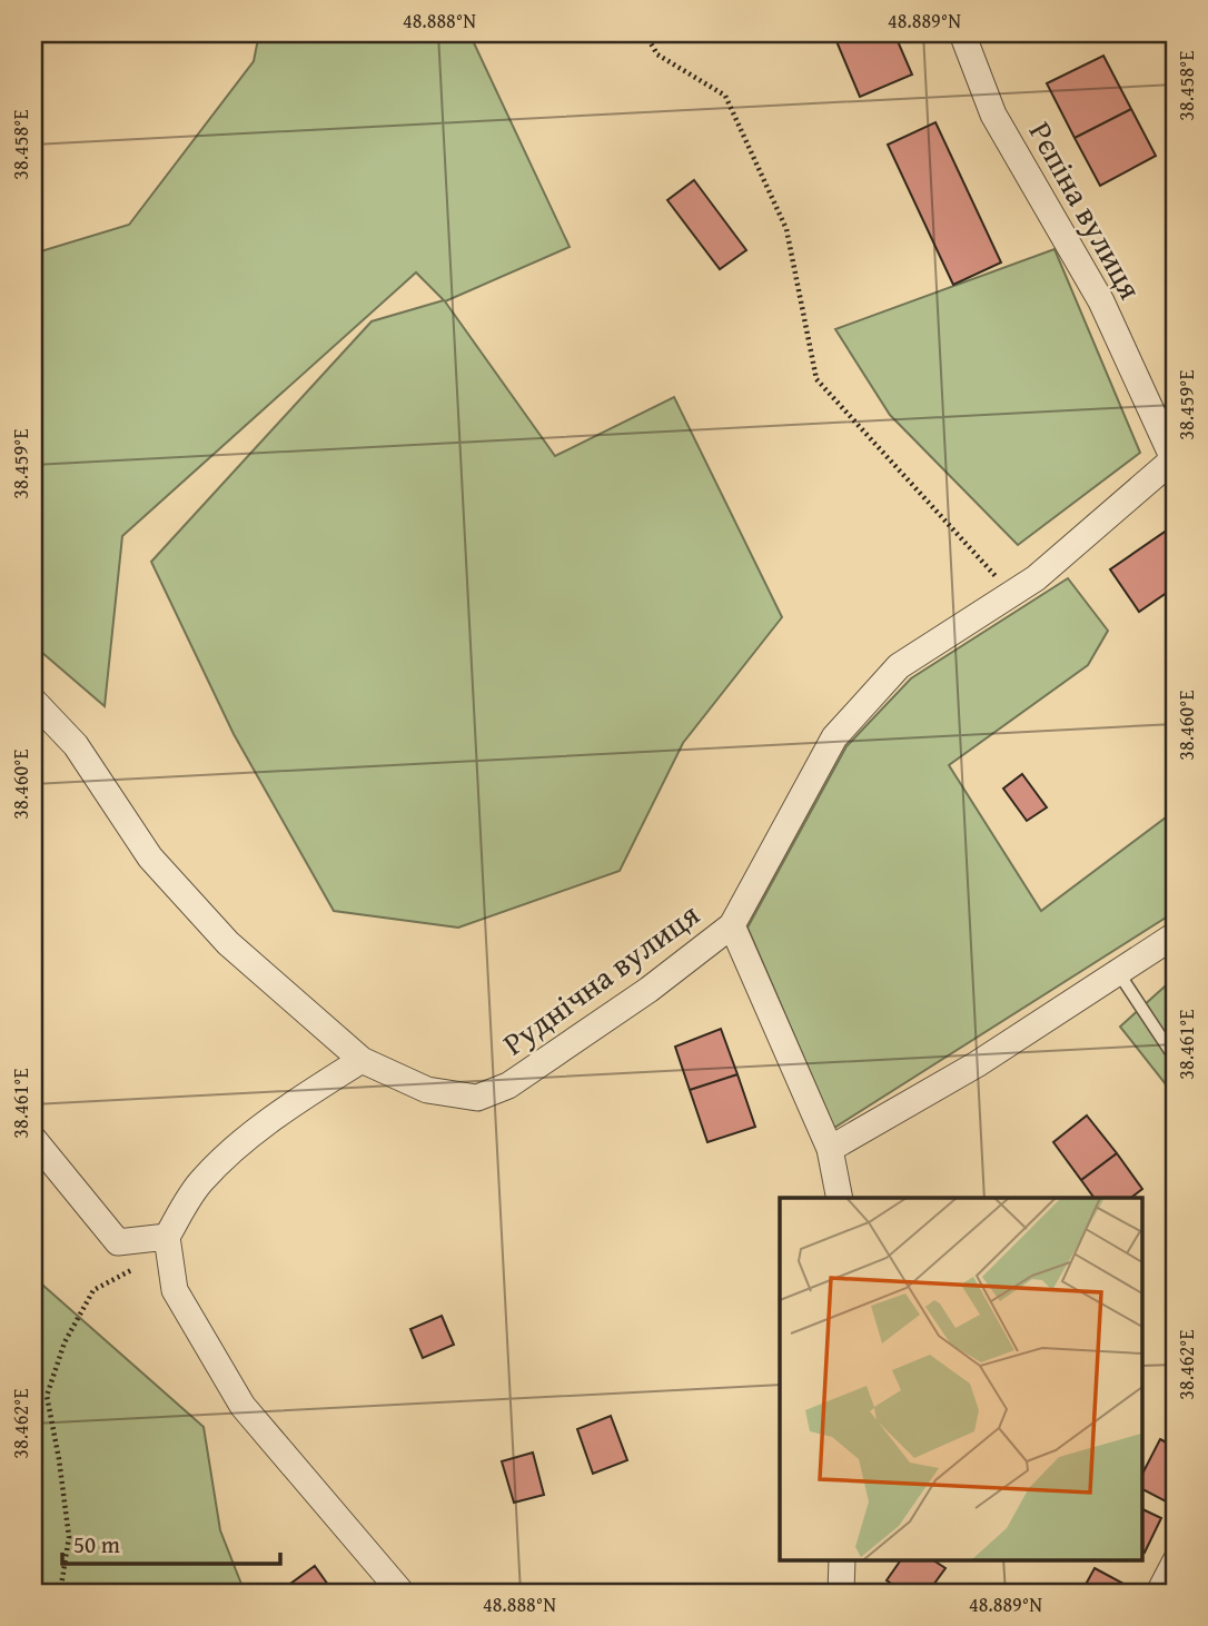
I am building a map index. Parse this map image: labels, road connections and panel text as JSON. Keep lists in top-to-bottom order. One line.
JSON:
{"streets":{"street":["Рєпіна вулиця","Руднічна вулиця"]},"scale_bar":"50 m","coordinates":["48.888°N","48.889°N","38.458°E","38.459°E","38.460°E","38.461°E","38.462°E"]}
